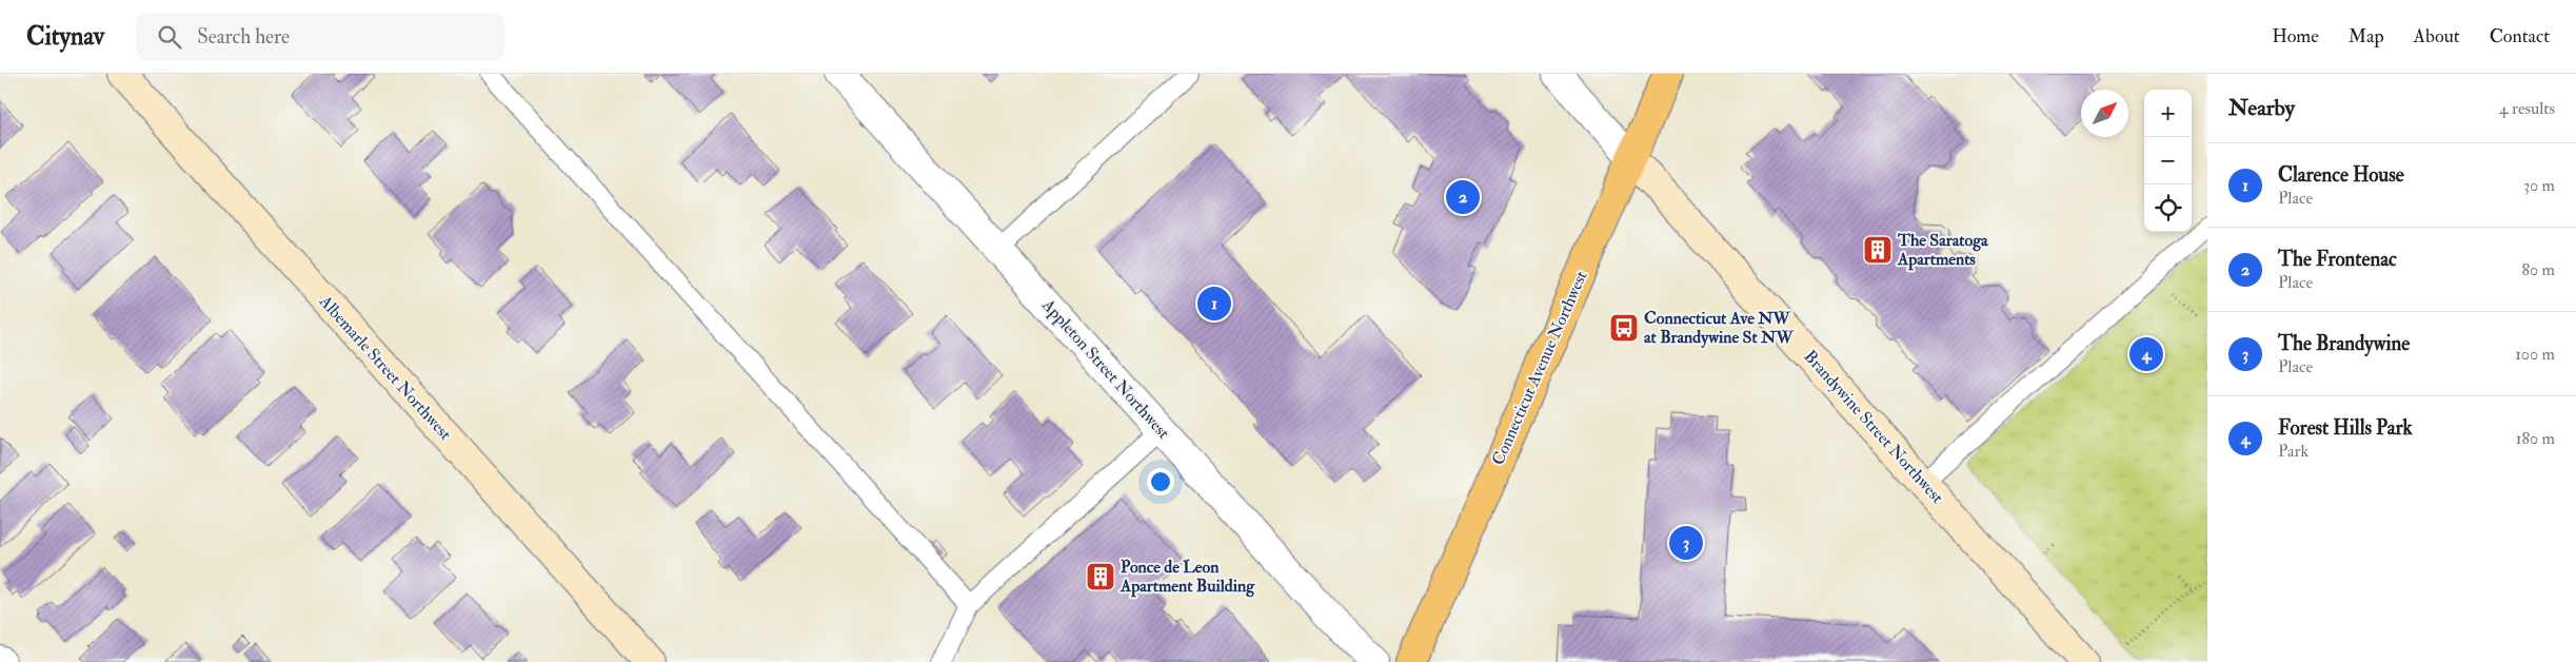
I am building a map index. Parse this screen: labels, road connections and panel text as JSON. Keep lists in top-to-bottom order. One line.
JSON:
{"streets":{"main road":["Connecticut Avenue Northwest"],"street":["Albemarle Street Northwest","Appleton Street Northwest","Brandywine Street Northwest"]},"crossings":[["Connecticut Avenue Northwest","Brandywine Street Northwest"]],"places":{"building":["The Saratoga Apartments","Ponce de Leon Apartment Building"],"bus stop":["Connecticut Ave NW at Brandywine St NW"]},"north":"top right","page":{"header":"Citynav","search":"Search here","nav":["Home","Map","About","Contact"],"heading":["Nearby","4 results"],"map_buttons":["+","−"],"list":[{"mark":"1","name":"Clarence House","note":"Place","value":"30 m"},{"mark":"2","name":"The Frontenac","note":"Place","value":"80 m"},{"mark":"3","name":"The Brandywine","note":"Place","value":"100 m"},{"mark":"4","name":"Forest Hills Park","note":"Park","value":"180 m"}],"pins":["2","1","4","3"]}}
